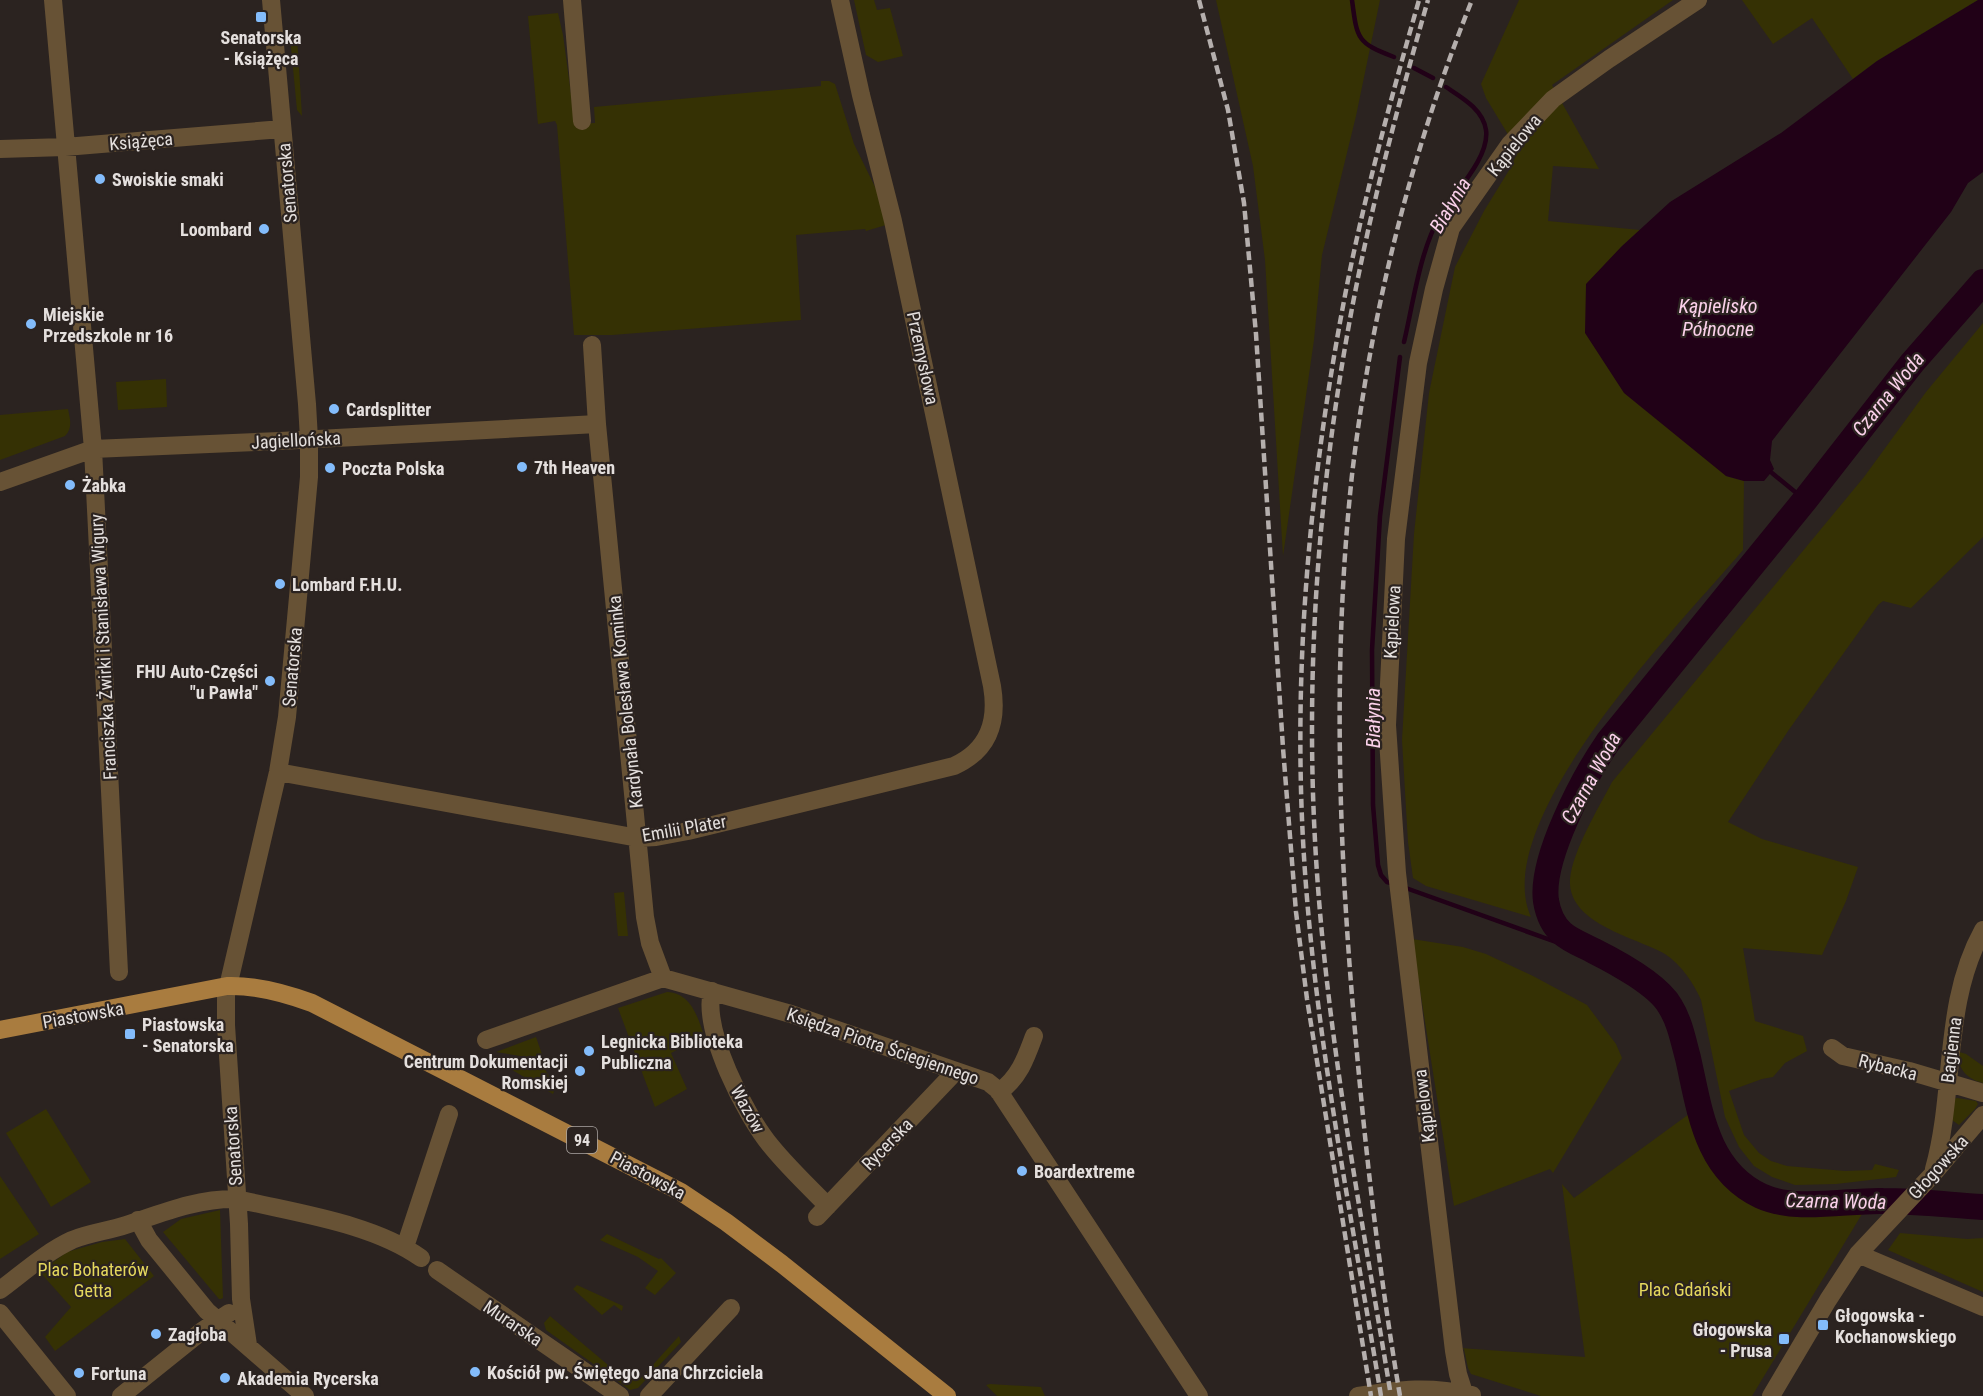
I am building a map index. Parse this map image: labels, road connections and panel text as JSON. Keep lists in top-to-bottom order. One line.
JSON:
{"streets":{"main road":["Piastowska","94"],"street":["Książęca","Kąpielowa","Senatorska","Przemysłowa","Jagiellońska","Franciszka Żwirki i Stanisława Wigury","Kardynała Bolesława Kominka","Emilii Plater","Księdza Piotra Ściegiennego","Bagienna","Rybacka","Wazów","Rycerska","Głogowska","Murarska"]},"crossings":[["Książęca","Senatorska"],["Książęca","Franciszka Żwirki i Stanisława Wigury"],["Senatorska","Jagiellońska"],["Senatorska","Emilii Plater"],["Senatorska","Piastowska"],["Przemysłowa","Emilii Plater"],["Jagiellońska","Franciszka Żwirki i Stanisława Wigury"],["Jagiellońska","Kardynała Bolesława Kominka"],["Kardynała Bolesława Kominka","Emilii Plater"],["Kardynała Bolesława Kominka","Księdza Piotra Ściegiennego"],["Księdza Piotra Ściegiennego","Wazów"],["Księdza Piotra Ściegiennego","Rycerska"],["Bagienna","Rybacka"],["Bagienna","Głogowska"],["Wazów","Rycerska"]],"water":["Białynia","Kąpielisko Północne","Czarna Woda"],"parks":["Plac Bohaterów Getta","Plac Gdański"],"places":{"transit":["Senatorska - Książęca","Piastowska - Senatorska","Głogowska - Kochanowskiego","Głogowska - Prusa"],"other":["Swoiskie smaki","Loombard","Miejskie Przedszkole nr 16","Cardsplitter","7th Heaven","Poczta Polska","Żabka","Lombard F.H.U.","FHU Auto-Części \"u Pawła\"","Legnicka Biblioteka Publiczna","Centrum Dokumentacji Romskiej","Boardextreme","Zagłoba","Kościół pw. Świętego Jana Chrzciciela","Fortuna","Akademia Rycerska"]}}
